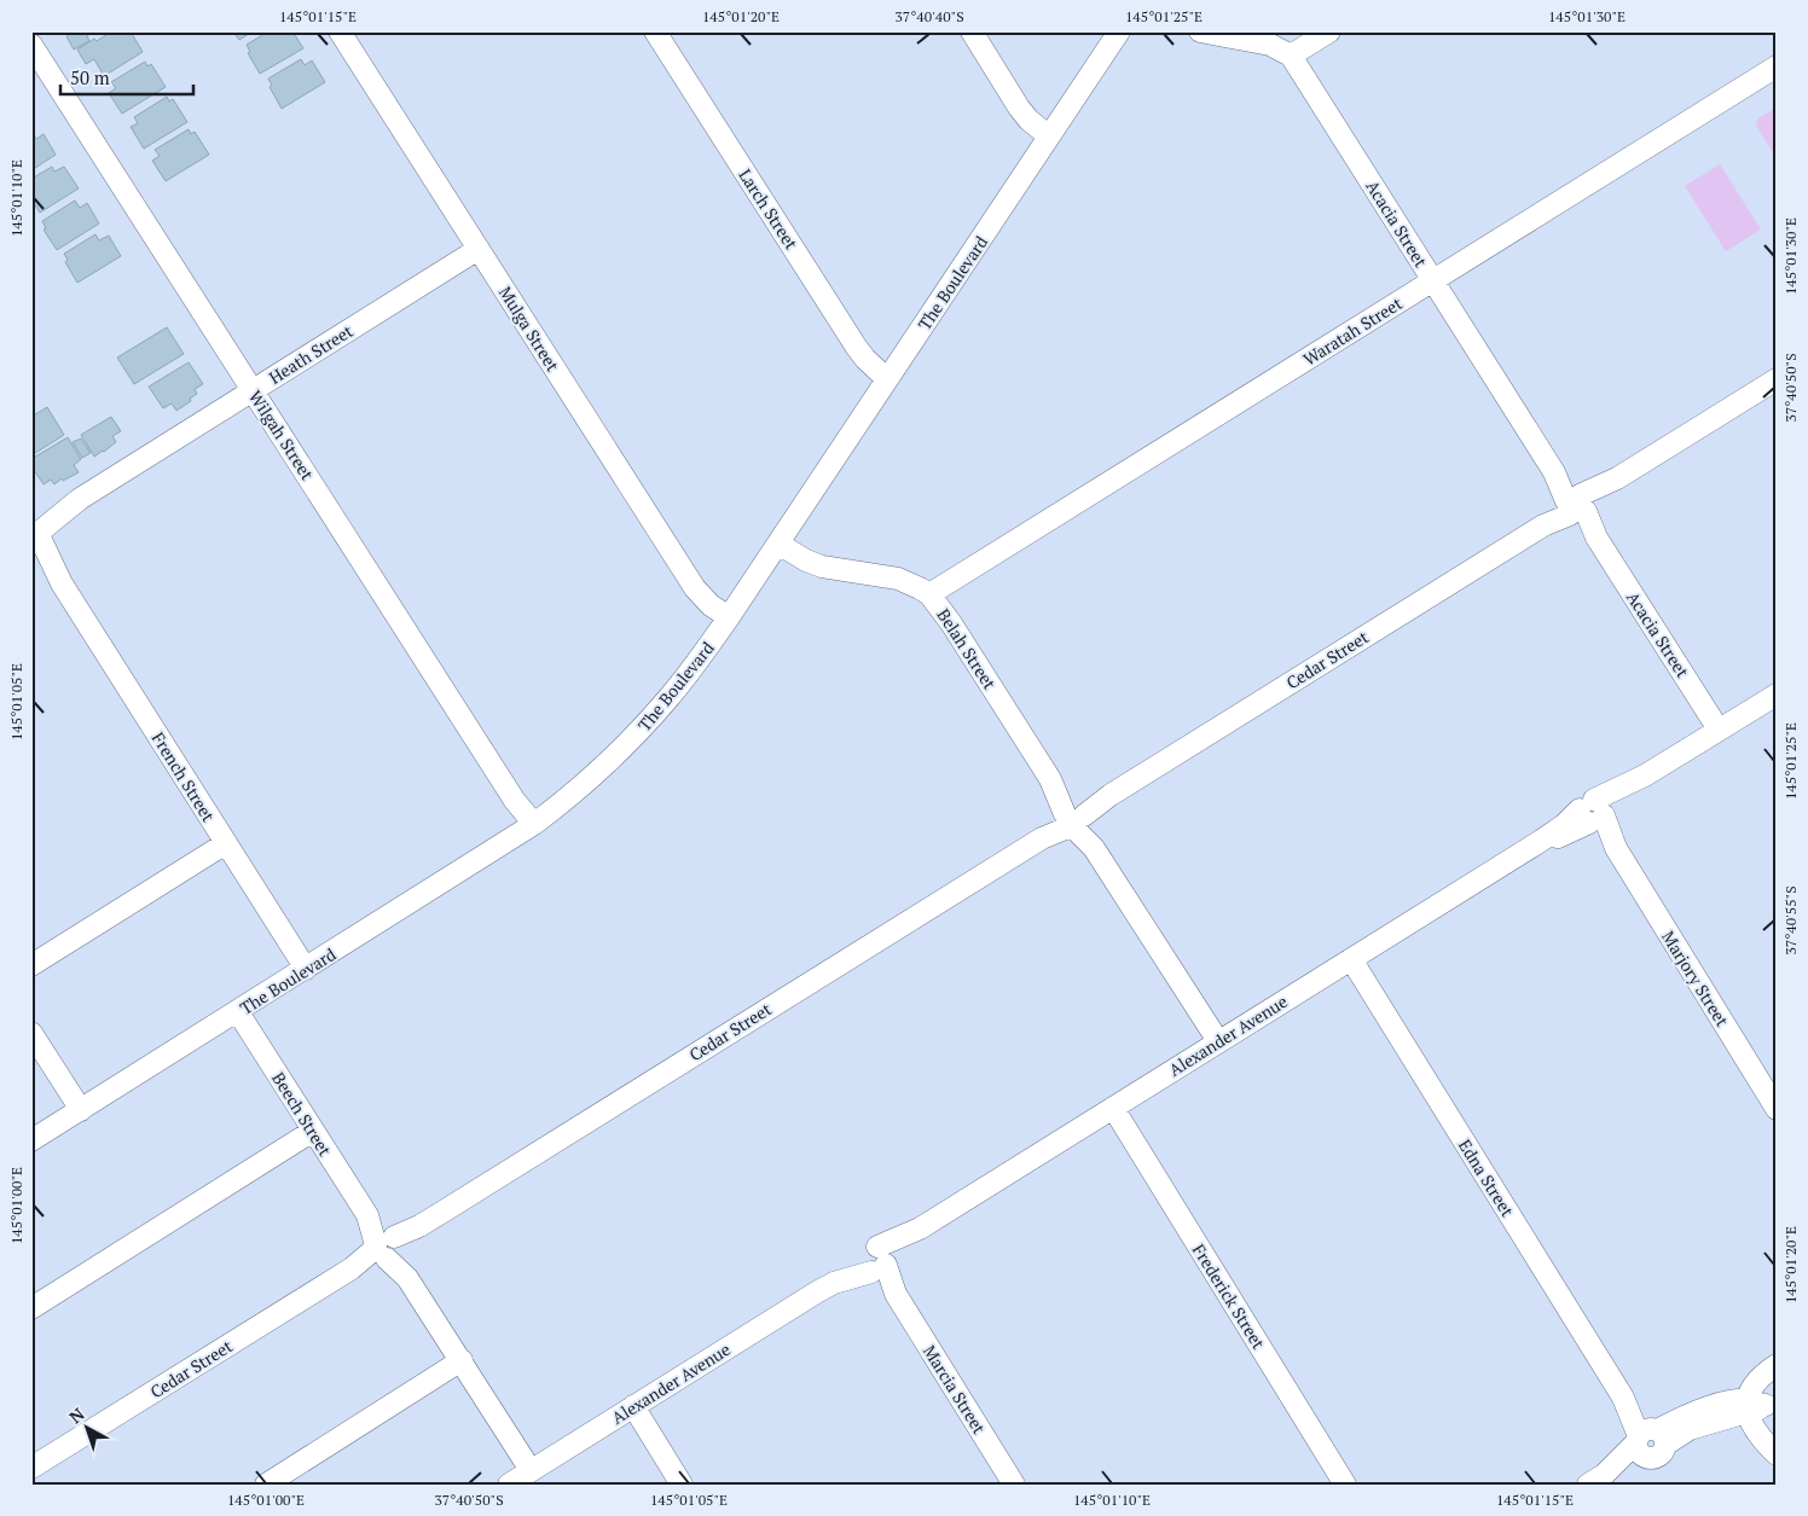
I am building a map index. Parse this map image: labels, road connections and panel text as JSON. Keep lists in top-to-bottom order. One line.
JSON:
{"streets":{"street":["Larch Street","Acacia Street","The Boulevard","Mulga Street","Waratah Street","Heath Street","Wilgah Street","Belah Street","Cedar Street","French Street","Marjory Street","Alexander Avenue","Beech Street","Edna Street","Frederick Street","Marcia Street"]},"crossings":[["Larch Street","The Boulevard"],["Acacia Street","Waratah Street"],["Acacia Street","Cedar Street"],["Acacia Street","Alexander Avenue"],["The Boulevard","Mulga Street"],["The Boulevard","Wilgah Street"],["The Boulevard","Belah Street"],["The Boulevard","French Street"],["The Boulevard","Beech Street"],["Mulga Street","Heath Street"],["Waratah Street","Belah Street"],["Heath Street","Wilgah Street"],["Heath Street","French Street"],["Belah Street","Cedar Street"],["Belah Street","Alexander Avenue"],["Cedar Street","Beech Street"],["Marjory Street","Alexander Avenue"],["Alexander Avenue","Beech Street"],["Alexander Avenue","Edna Street"],["Alexander Avenue","Frederick Street"],["Alexander Avenue","Marcia Street"]],"scale_bar":"50 m","north":"top left","coordinates":["145°01'15\"E","145°01'20\"E","37°40'40\"S","145°01'25\"E","145°01'30\"E","145°01'10\"E","37°40'50\"S","145°01'05\"E","37°40'55\"S","145°01'00\"E"]}
